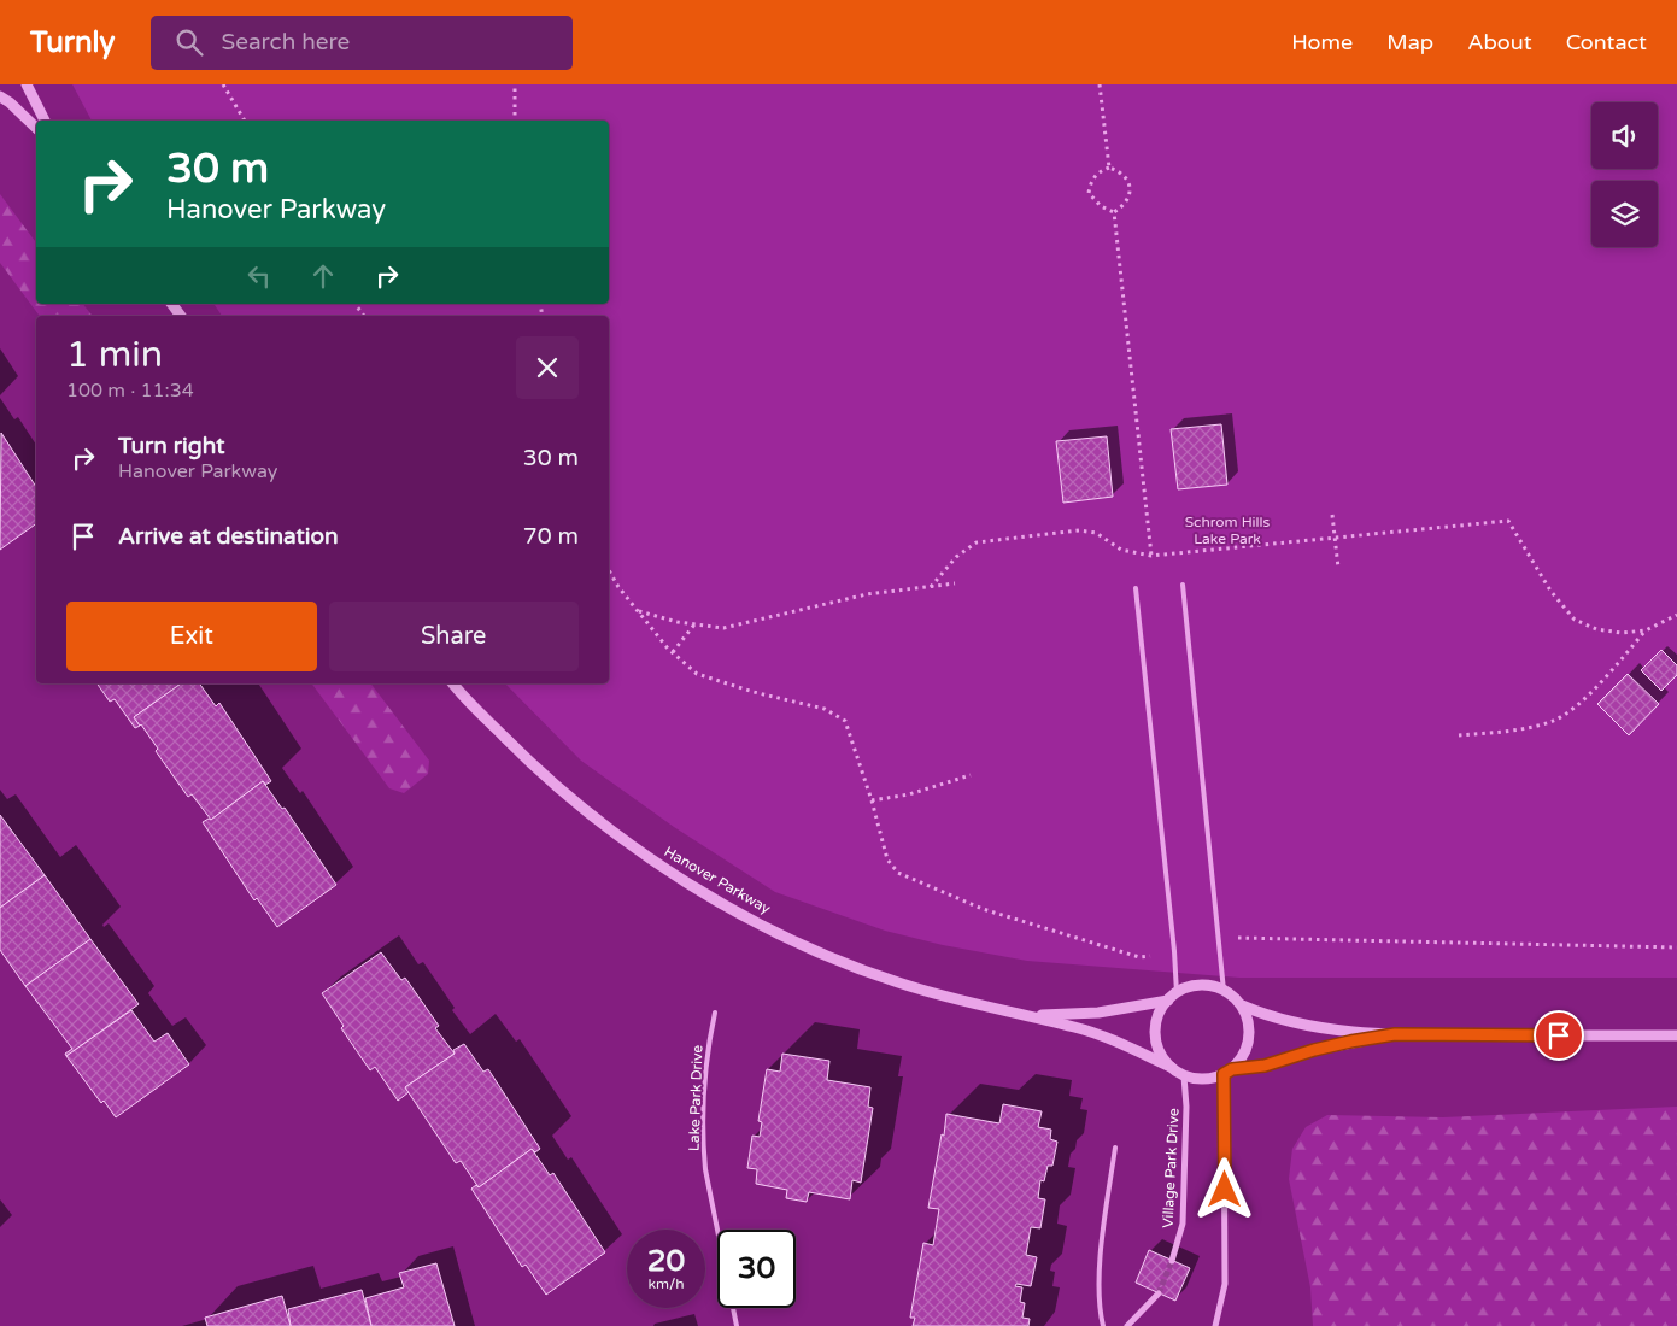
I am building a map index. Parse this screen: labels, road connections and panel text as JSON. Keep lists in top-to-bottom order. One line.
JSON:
{"streets":{"street":["Hanover Parkway","Village Park Drive"],"lane":["Lake Park Drive"]},"crossings":[["Hanover Parkway","Village Park Drive"]],"parks":["Schrom Hills Lake Park"],"page":{"header":"Turnly","search":"Search here","nav":["Home","Map","About","Contact"],"turn":["30 m","Hanover Parkway"],"heading":["1 min","100 m · 11:34"],"list":[{"name":"Turn right","note":"Hanover Parkway","value":"30 m"},{"name":"Arrive at destination","value":"70 m"}],"buttons":["Exit","Share"],"speed":"20 km/h","limit":"30"}}
